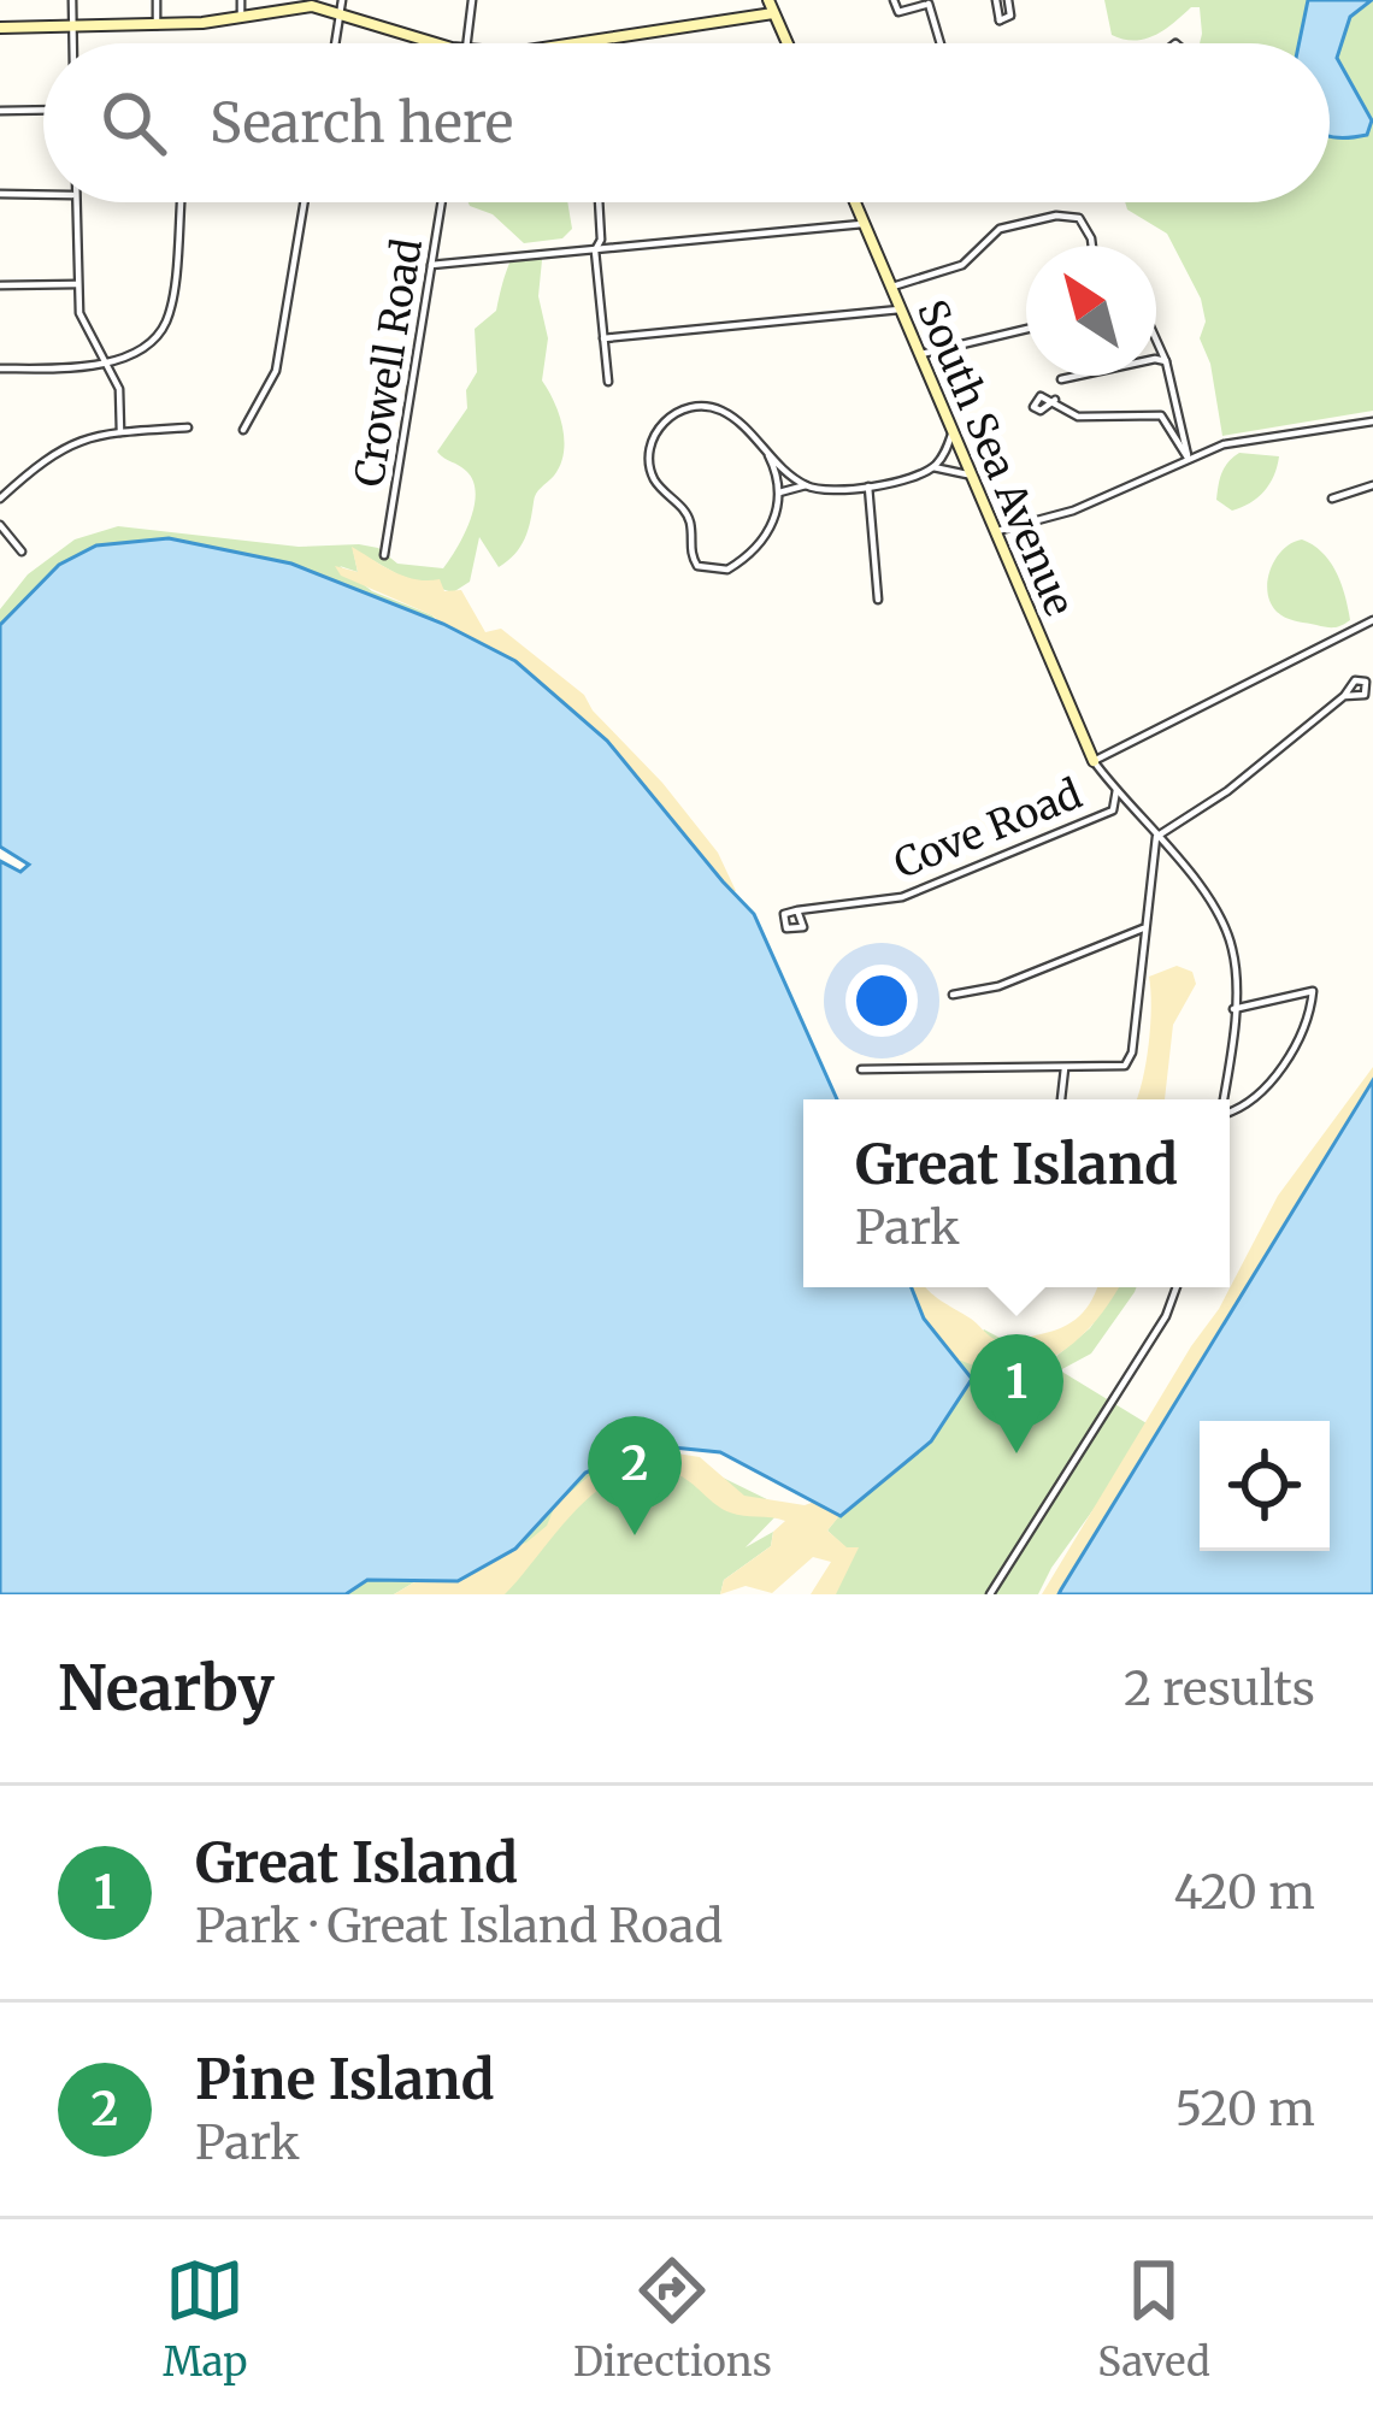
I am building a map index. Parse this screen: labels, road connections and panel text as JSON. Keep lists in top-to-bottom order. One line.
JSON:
{"streets":{"street":["Crowell Road","South Sea Avenue","Cove Road"]},"north":"top left","page":{"search":"Search here","popup":["Great Island","Park"],"pins":["1","2"],"heading":["Nearby","2 results"],"list":[{"mark":"1","name":"Great Island","note":"Park · Great Island Road","value":"420 m"},{"mark":"2","name":"Pine Island","note":"Park","value":"520 m"}],"nav":["Map","Directions","Saved"]}}
